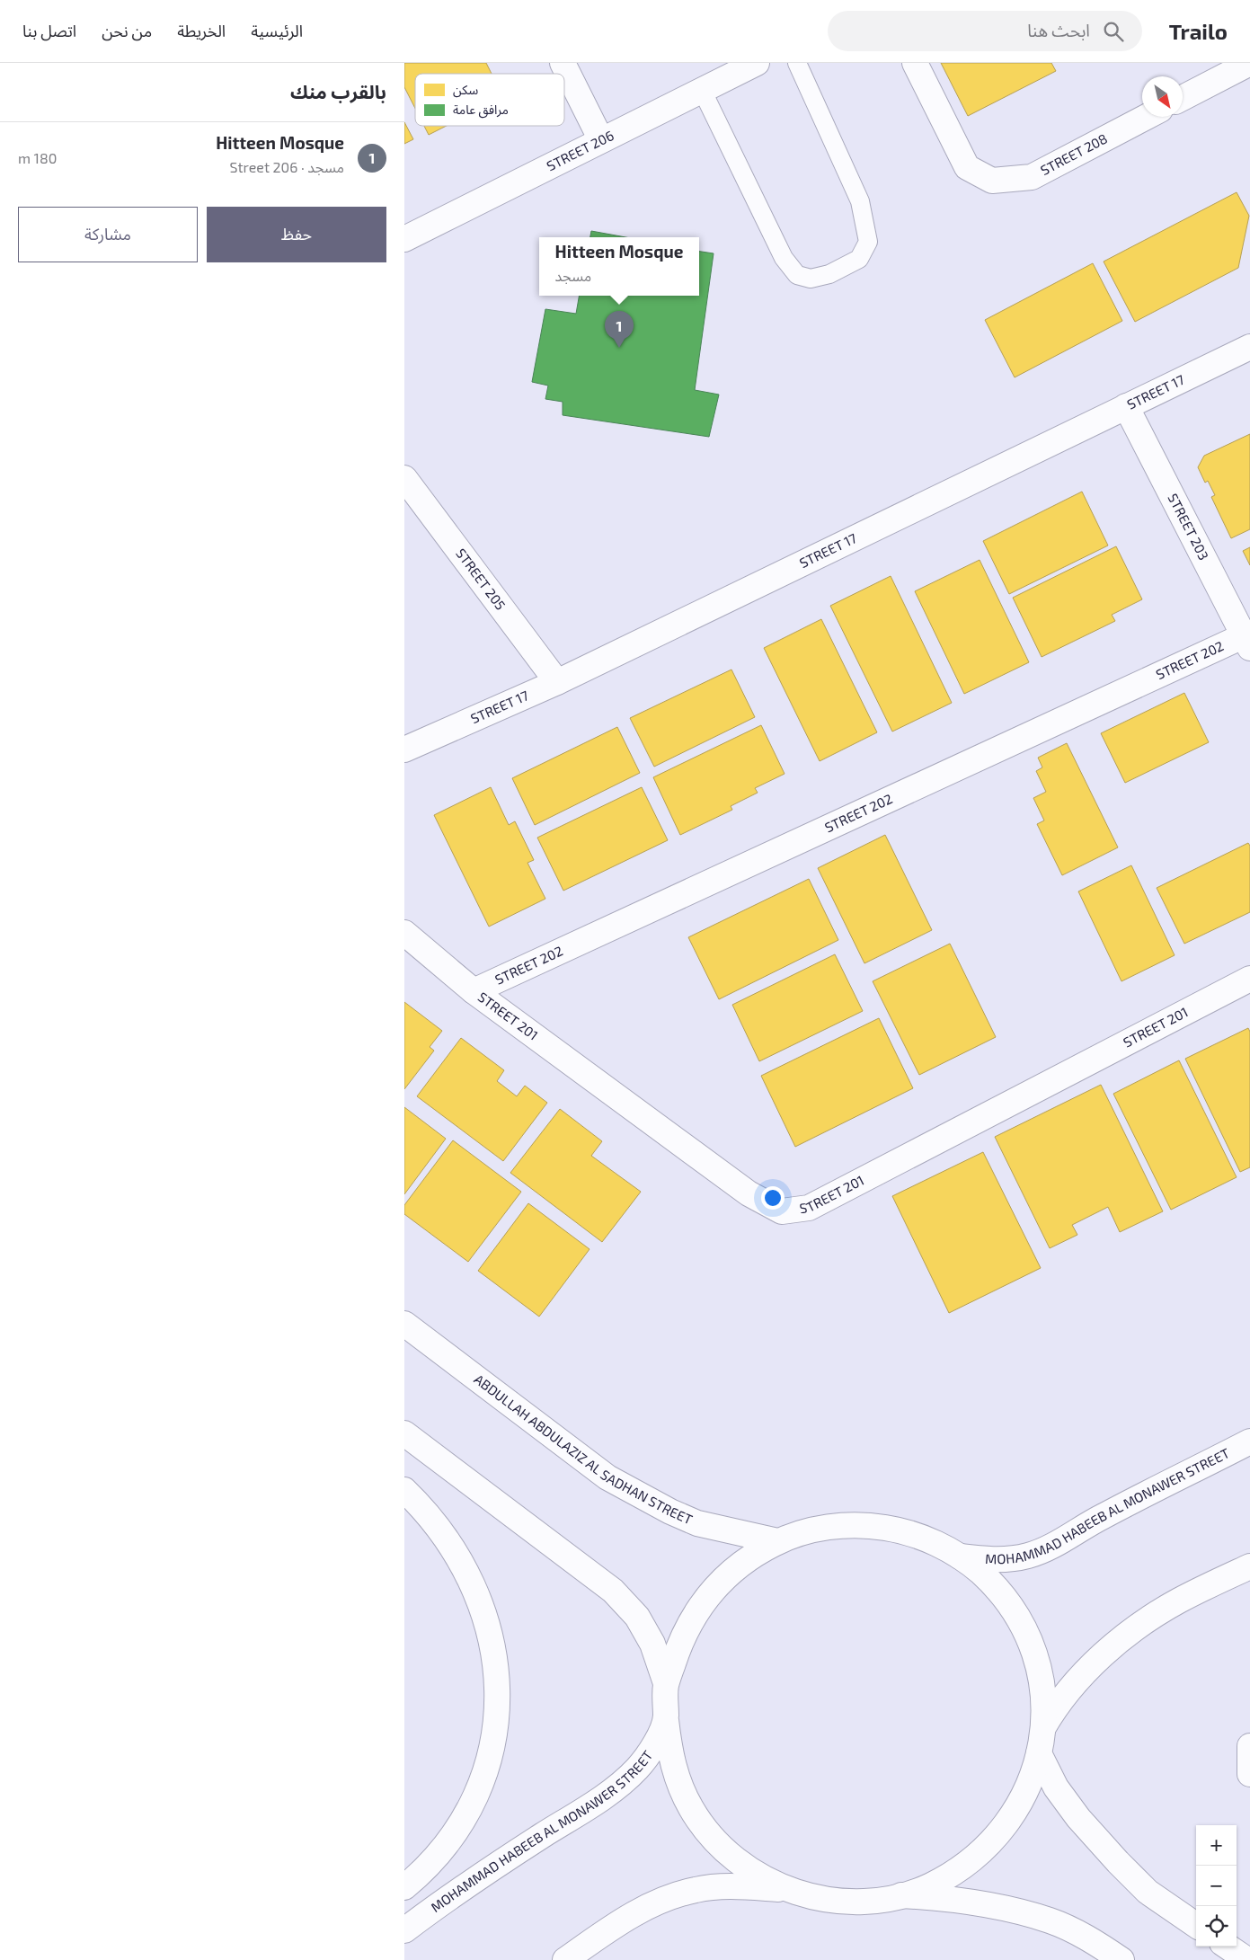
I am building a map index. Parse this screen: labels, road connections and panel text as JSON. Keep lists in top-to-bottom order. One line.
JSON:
{"streets":{"street":["STREET 206","STREET 208","STREET 17","STREET 203","STREET 205","STREET 202","STREET 201","ABDULLAH ABDULAZIZ AL SADHAN STREET","MOHAMMAD HABEEB AL MONAWER STREET"]},"crossings":[["STREET 17","STREET 203"],["STREET 17","STREET 205"],["STREET 203","STREET 202"],["STREET 202","STREET 201"]],"legend":["سكن","مرافق عامة"],"north":"bottom right","page":{"header":"Trailo","search":"ابحث هنا","nav":["الرئيسية","الخريطة","من نحن","اتصل بنا"],"heading":"بالقرب منك","list":[{"mark":"1","name":"Hitteen Mosque","note":"مسجد · Street 206","value":"180 m"}],"buttons":["حفظ","مشاركة"],"popup":["Hitteen Mosque","مسجد"],"pins":"1","map_buttons":["+","−"]}}
